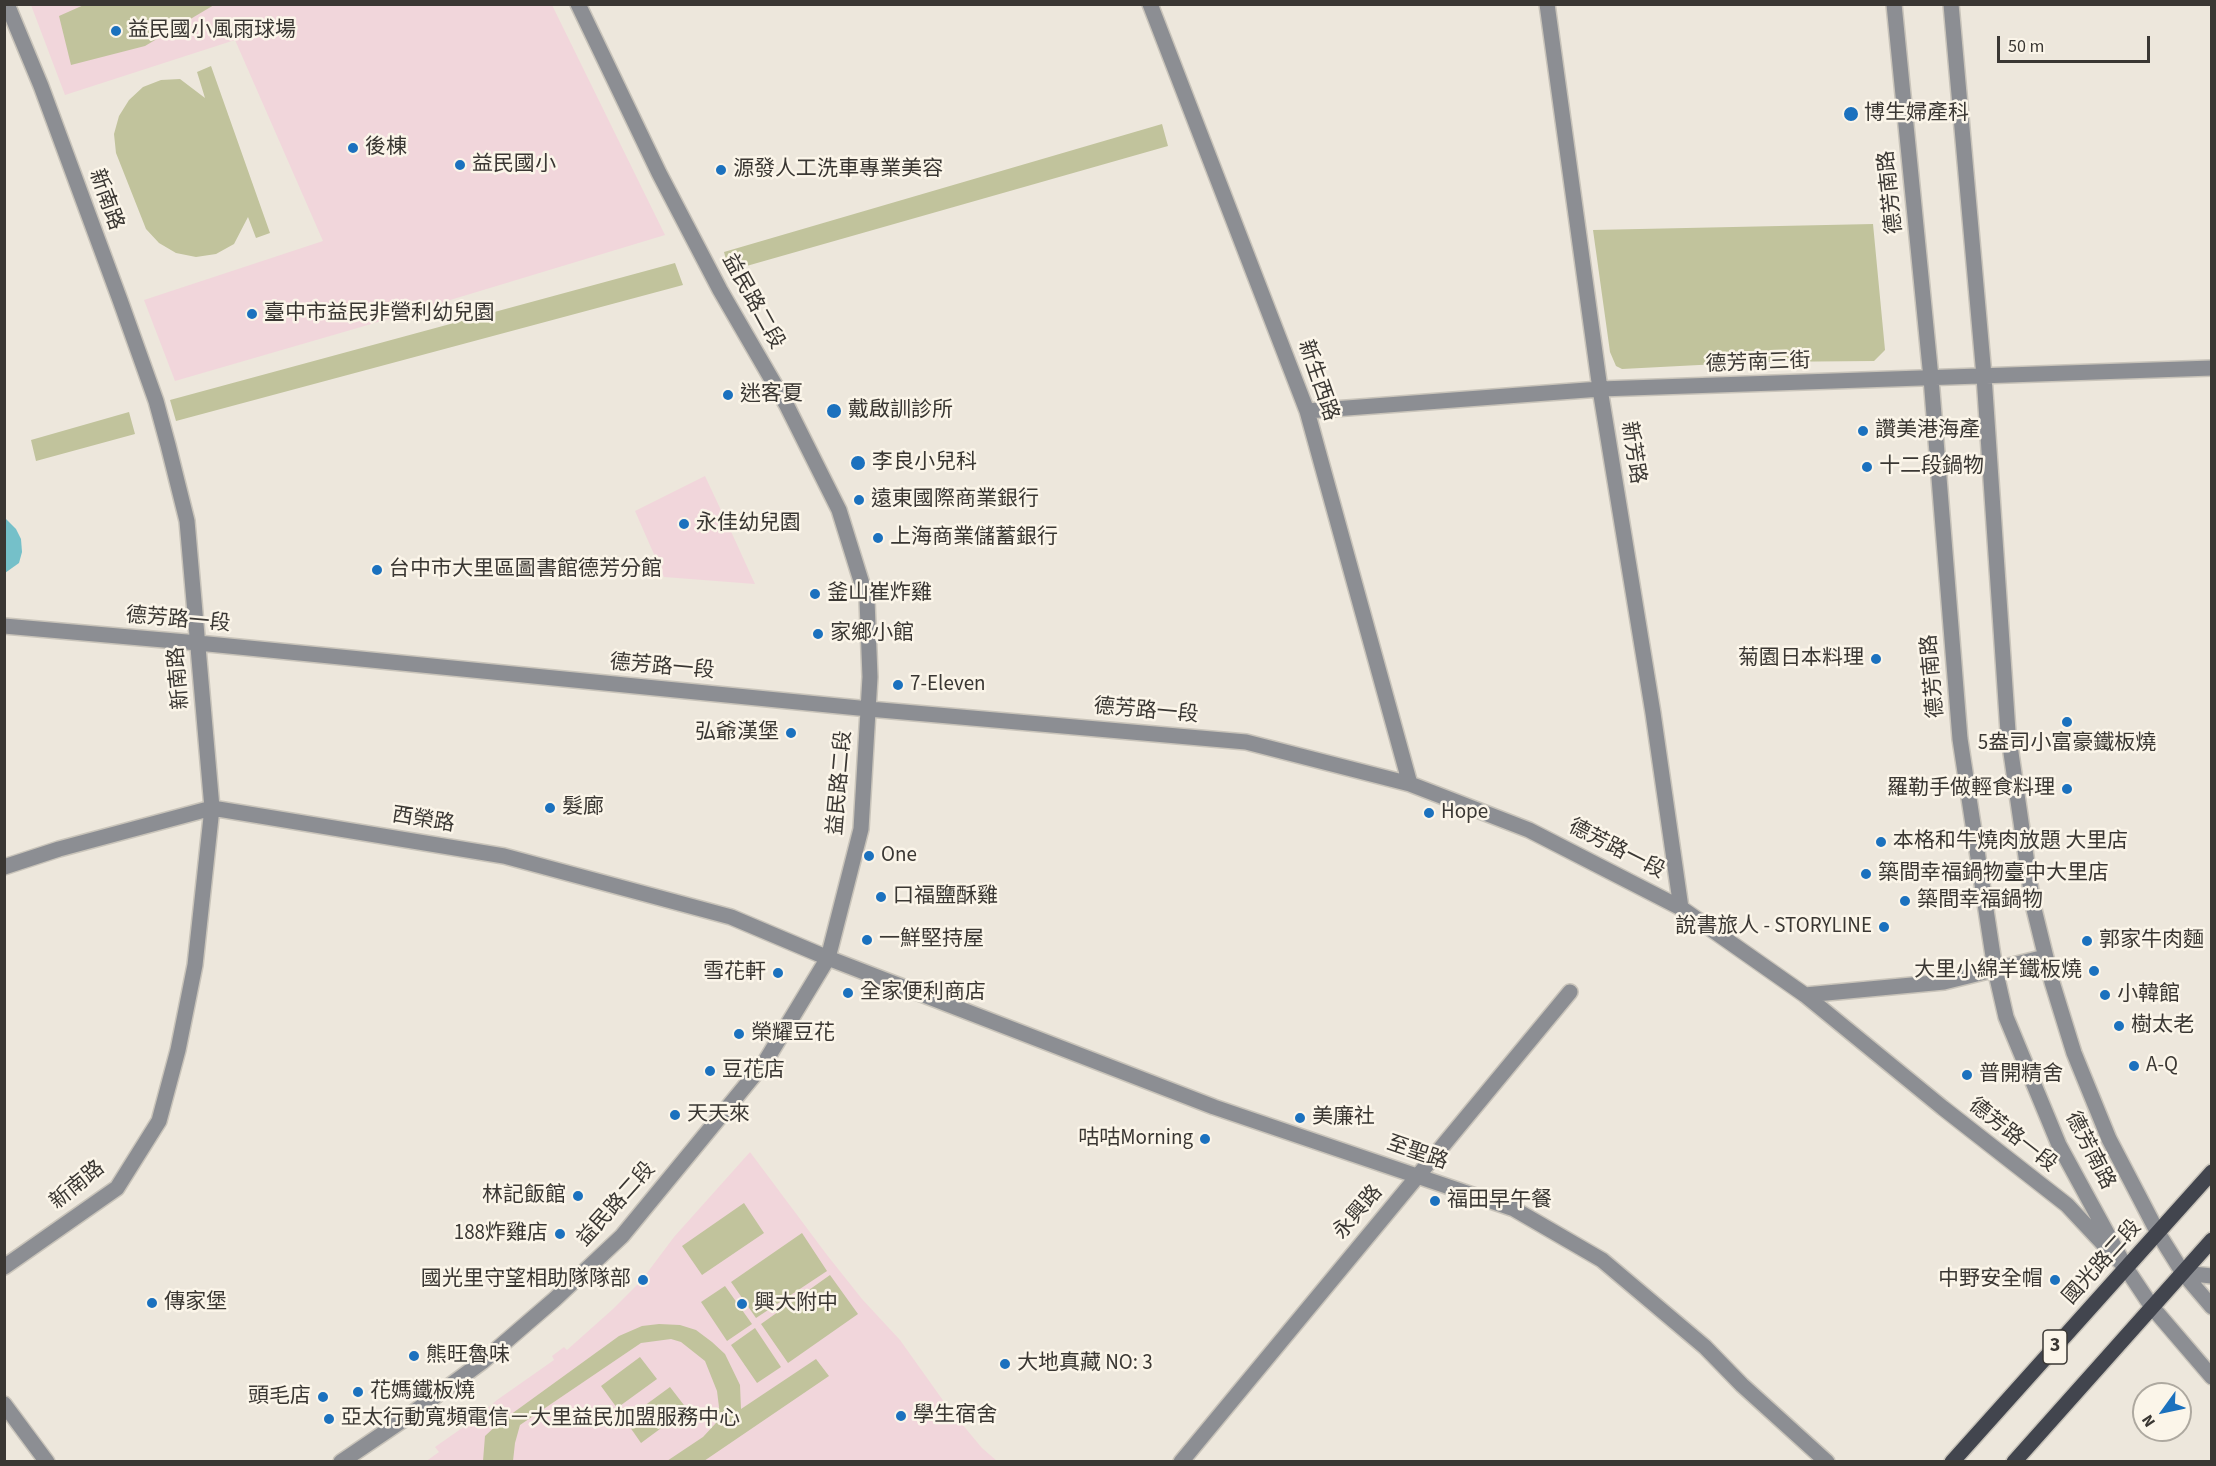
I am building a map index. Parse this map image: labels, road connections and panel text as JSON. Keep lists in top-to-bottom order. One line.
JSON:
{"streets":{"main road":["國光路二段","3"],"street":["德芳南路","新南路","益民路二段","德芳南三街","新生西路","新芳路","德芳路一段","西榮路","至聖路","永興路"]},"crossings":[["德芳南路","德芳南三街"],["德芳南路","德芳路一段"],["德芳南路","國光路二段"],["德芳南路","3"],["新南路","德芳路一段"],["新南路","西榮路"],["益民路二段","德芳路一段"],["益民路二段","西榮路"],["益民路二段","至聖路"],["德芳南三街","新生西路"],["德芳南三街","新芳路"],["新生西路","德芳路一段"],["新芳路","德芳路一段"],["德芳路一段","國光路二段"],["西榮路","至聖路"],["至聖路","永興路"]],"places":["益民國小風雨球場","博生婦產科","後棟","益民國小","源發人工洗車專業美容","臺中市益民非營利幼兒園","迷客夏","戴啟訓診所","讚美港海產","李良小兒科","十二段鍋物","遠東國際商業銀行","永佳幼兒園","上海商業儲蓄銀行","台中市大里區圖書館德芳分館","釜山崔炸雞","家鄉小館","菊園日本料理","7-Eleven","5盎司小富豪鐵板燒","弘爺漢堡","羅勒手做輕食料理","髮廊","Hope","本格和牛燒肉放題 大里店","One","築間幸福鍋物臺中大里店","口福鹽酥雞","築間幸福鍋物","說書旅人 - STORYLINE","一鮮堅持屋","郭家牛肉麵","大里小綿羊鐵板燒","雪花軒","全家便利商店","小韓館","樹太老","榮耀豆花","A-Q","豆花店","普開精舍","天天來","美廉社","咕咕Morning","林記飯館","福田早午餐","188炸雞店","國光里守望相助隊隊部","中野安全帽","傳家堡","興大附中","熊旺魯味","大地真藏 NO: 3","花媽鐵板燒","頭毛店","學生宿舍","亞太行動寬頻電信－大里益民加盟服務中心"],"scale_bar":"50 m","north":"bottom left"}
